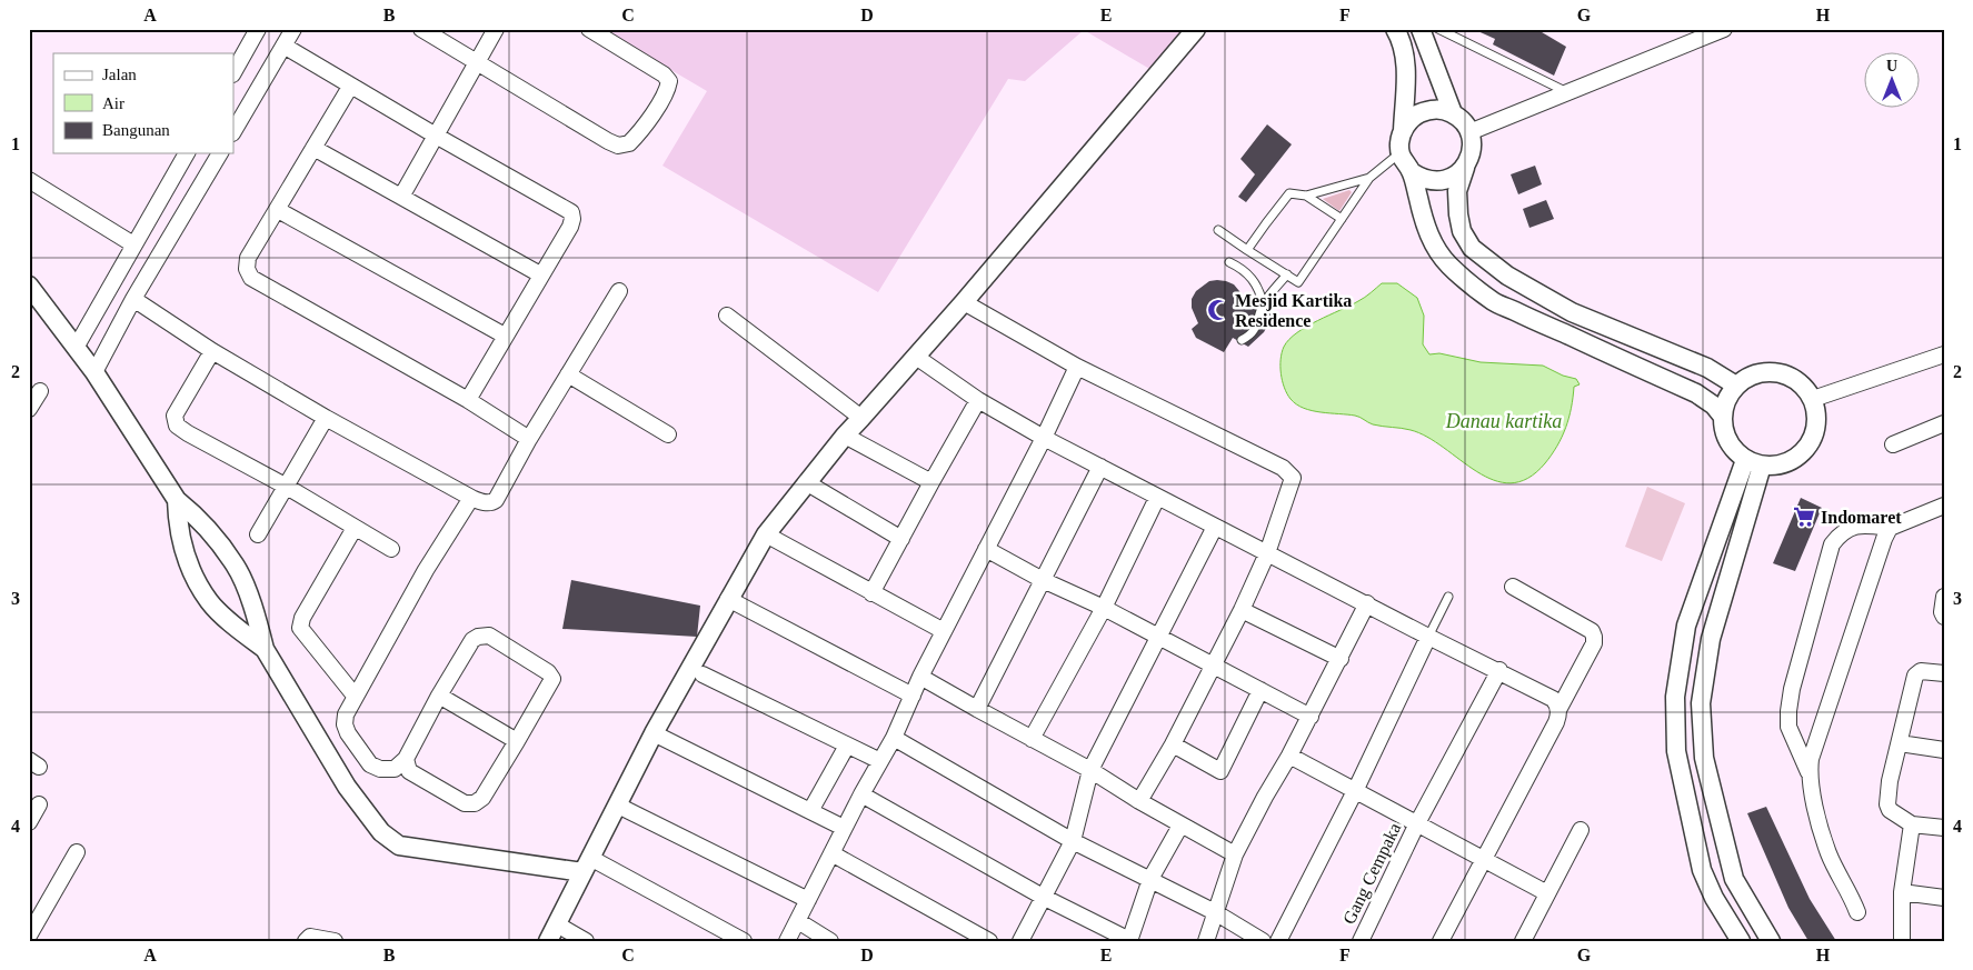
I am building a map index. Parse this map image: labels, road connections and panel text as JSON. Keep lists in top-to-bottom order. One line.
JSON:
{"streets":{"street":["Gang Cempaka"]},"water":["Danau kartika"],"places":{"mosque":["Mesjid Kartika Residence"],"supermarket":["Indomaret"]},"legend":["Jalan","Air","Bangunan"],"north":"top","grid":{"columns":["A","B","C","D","E","F","G","H"],"rows":["1","2","3","4"]}}
